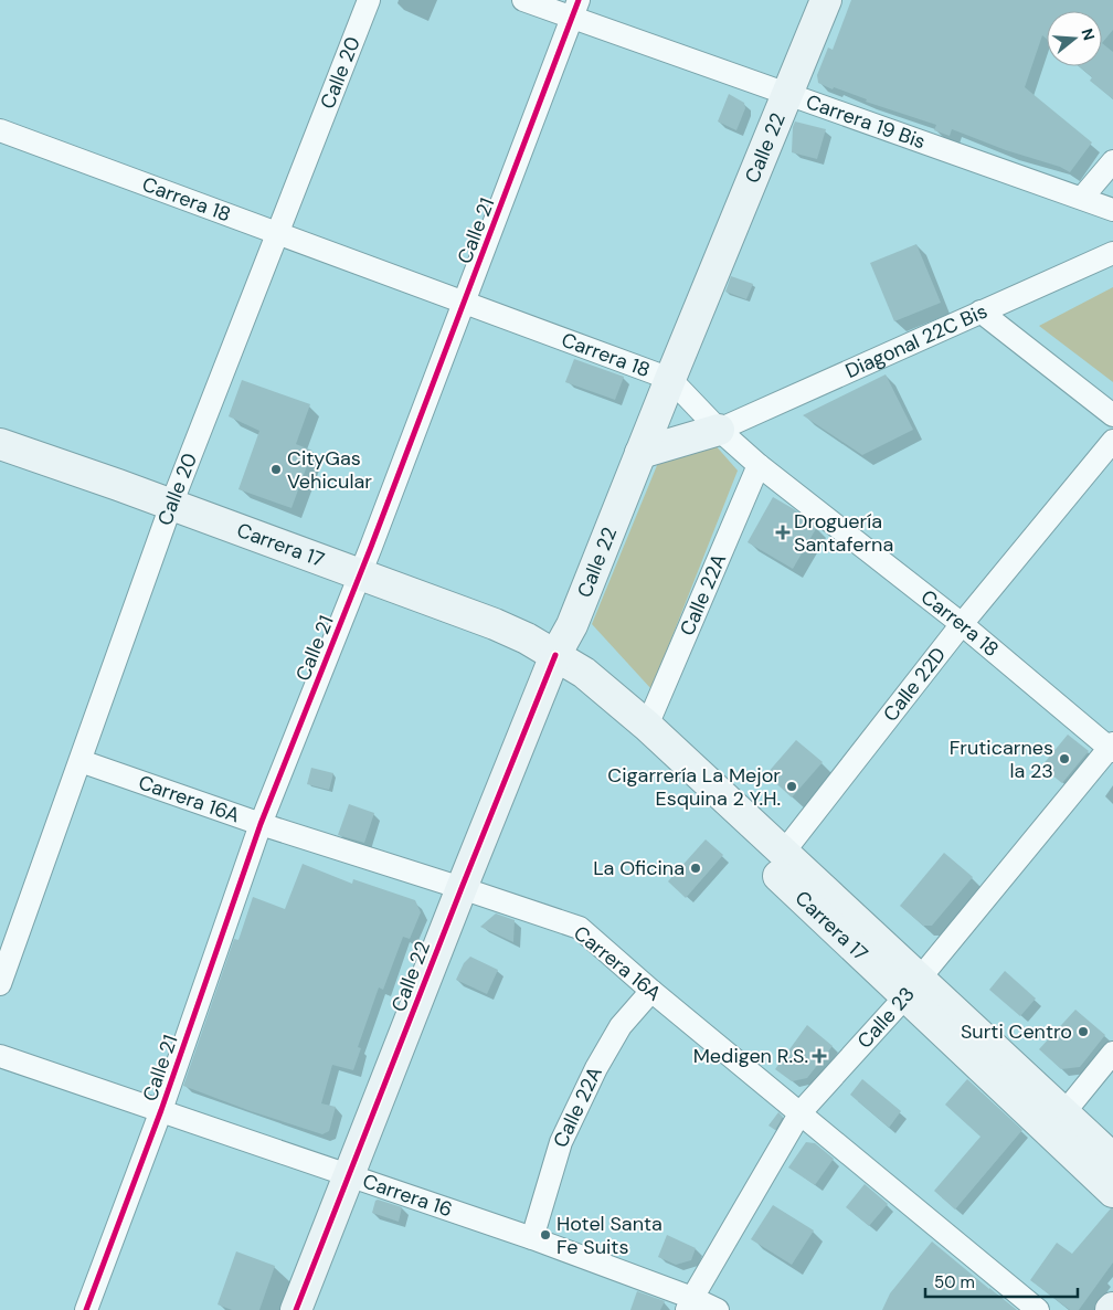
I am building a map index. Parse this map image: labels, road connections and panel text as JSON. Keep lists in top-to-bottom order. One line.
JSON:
{"streets":{"street":["Calle 20","Carrera 19 Bis","Calle 22","Carrera 18","Calle 21","Diagonal 22C Bis","Carrera 17","Calle 22A","Calle 22D","Carrera 16A","Calle 23","Carrera 16"]},"crossings":[["Calle 20","Carrera 18"],["Calle 20","Carrera 17"],["Calle 20","Carrera 16A"],["Carrera 19 Bis","Calle 22"],["Carrera 19 Bis","Calle 21"],["Calle 22","Carrera 18"],["Calle 22","Carrera 17"],["Calle 22","Carrera 16A"],["Calle 22","Carrera 16"],["Carrera 18","Calle 21"],["Carrera 18","Diagonal 22C Bis"],["Carrera 18","Calle 22A"],["Carrera 18","Calle 22D"],["Carrera 18","Calle 23"],["Calle 21","Carrera 17"],["Calle 21","Carrera 16A"],["Calle 21","Carrera 16"],["Carrera 17","Calle 22A"],["Carrera 17","Calle 22D"],["Carrera 17","Calle 23"],["Calle 22A","Carrera 16A"],["Calle 22A","Carrera 16"],["Carrera 16A","Calle 23"],["Calle 23","Carrera 16"]],"places":{"other":["CityGas Vehicular","Fruticarnes la 23","Cigarrería La Mejor Esquina 2 Y.H.","La Oficina","Surti Centro","Hotel Santa Fe Suits"],"health":["Droguería Santaferna","Medigen R.S."]},"scale_bar":"50 m","north":"right"}
